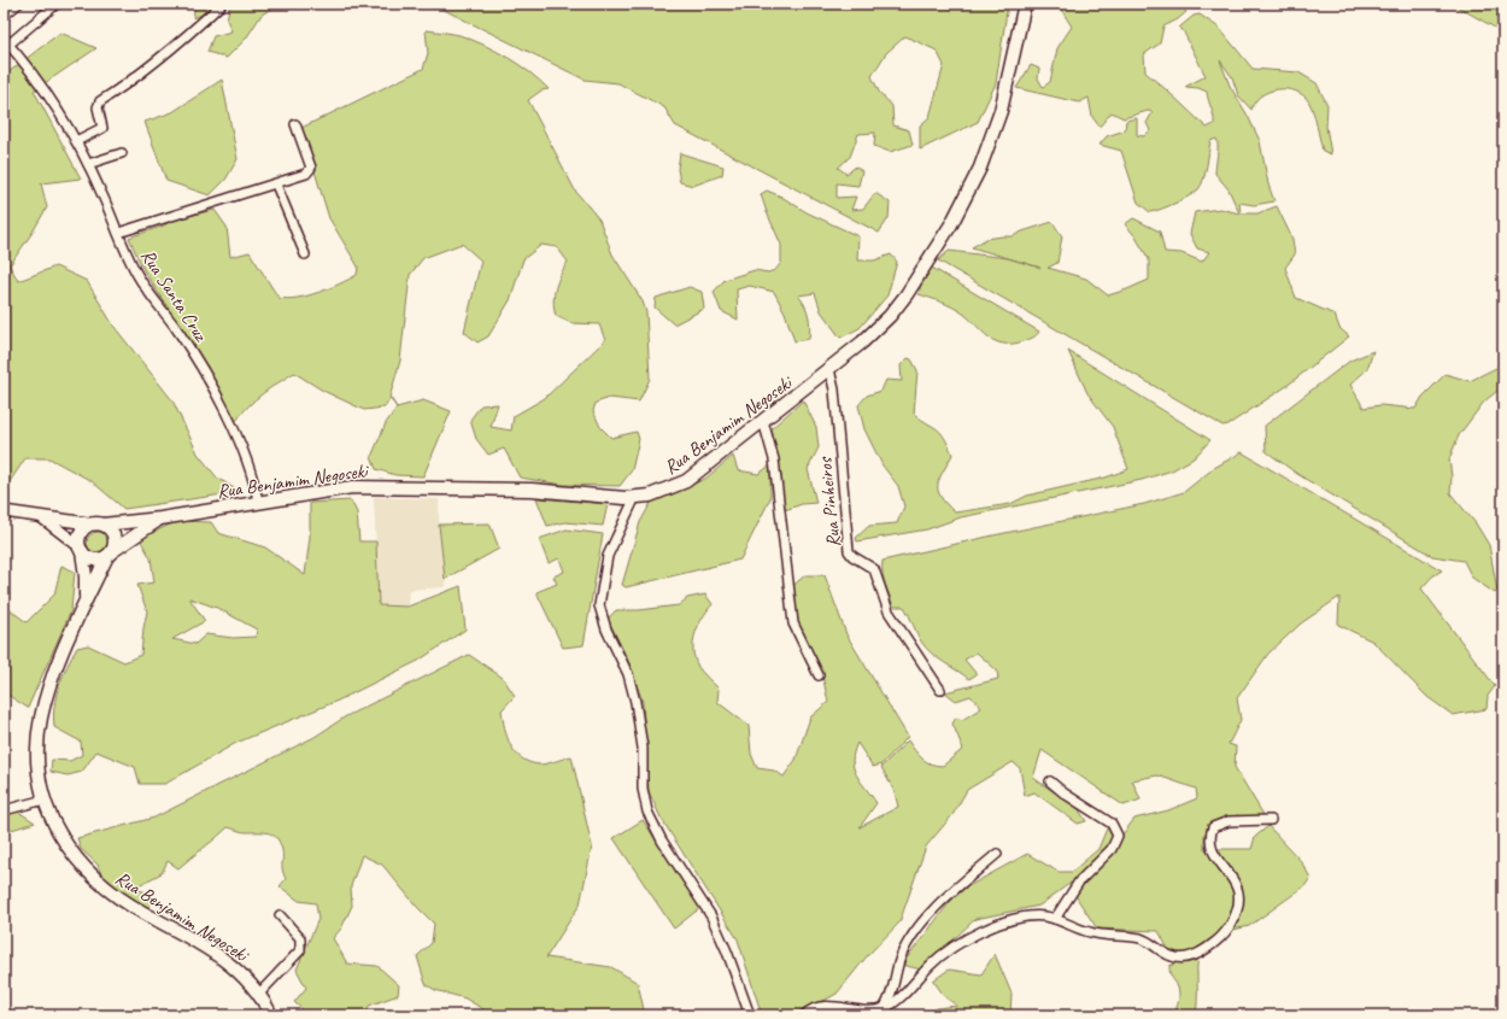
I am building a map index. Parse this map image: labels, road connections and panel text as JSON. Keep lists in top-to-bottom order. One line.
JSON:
{"streets":{"main road":["Rua Benjamim Negoseki"],"street":["Rua Santa Cruz","Rua Pinheiros"]},"crossings":[["Rua Santa Cruz","Rua Benjamim Negoseki"],["Rua Benjamim Negoseki","Rua Pinheiros"]]}
